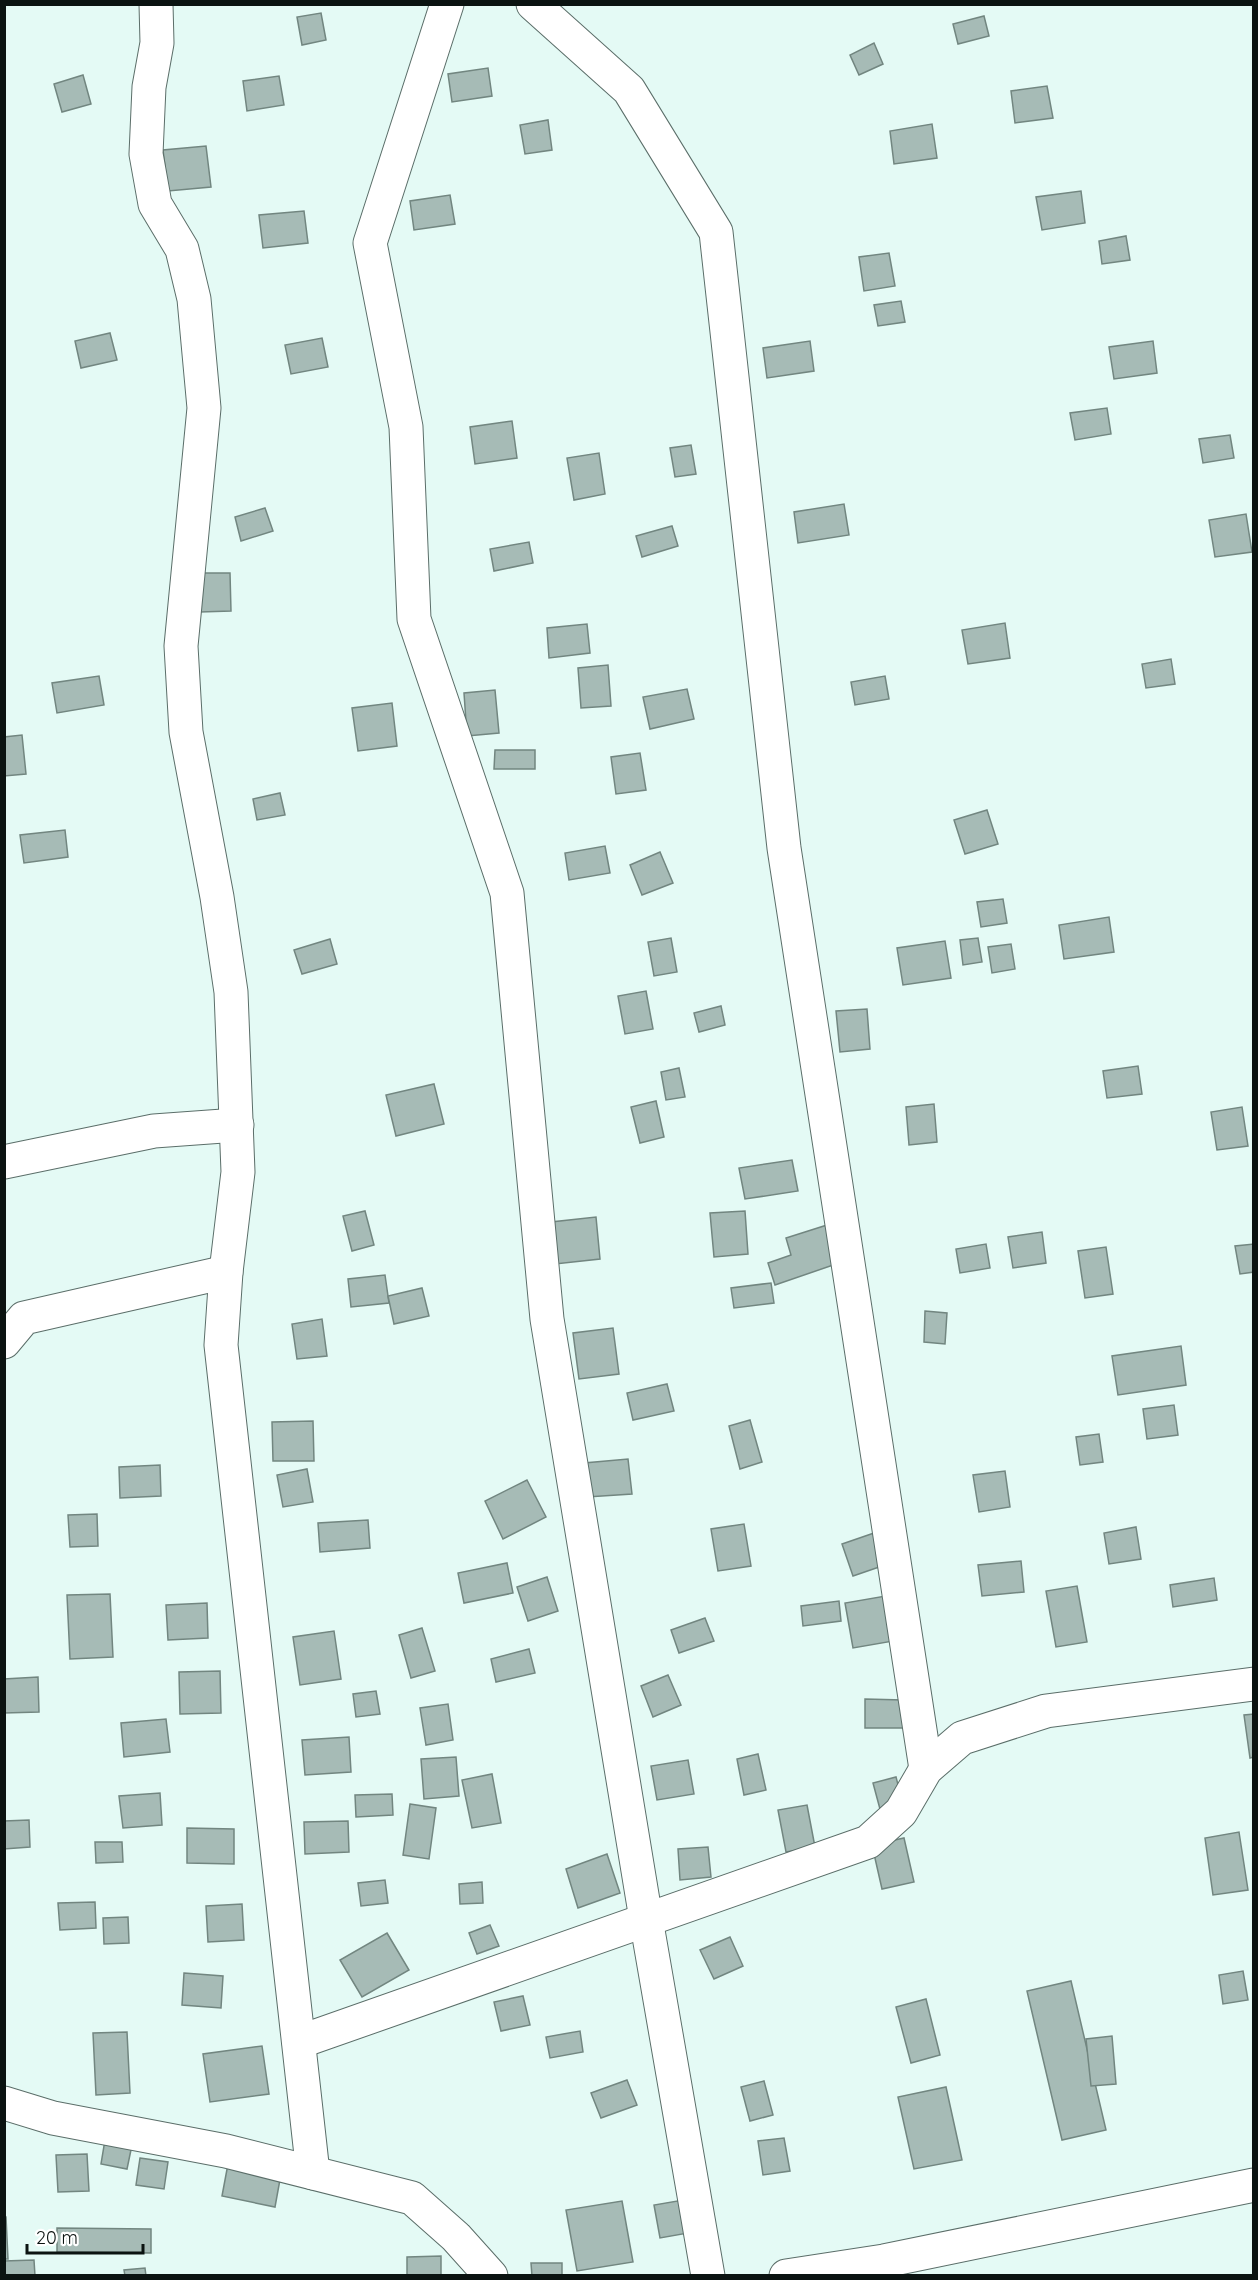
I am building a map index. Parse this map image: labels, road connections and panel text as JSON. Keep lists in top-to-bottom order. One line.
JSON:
{"scale_bar":"20 m"}
